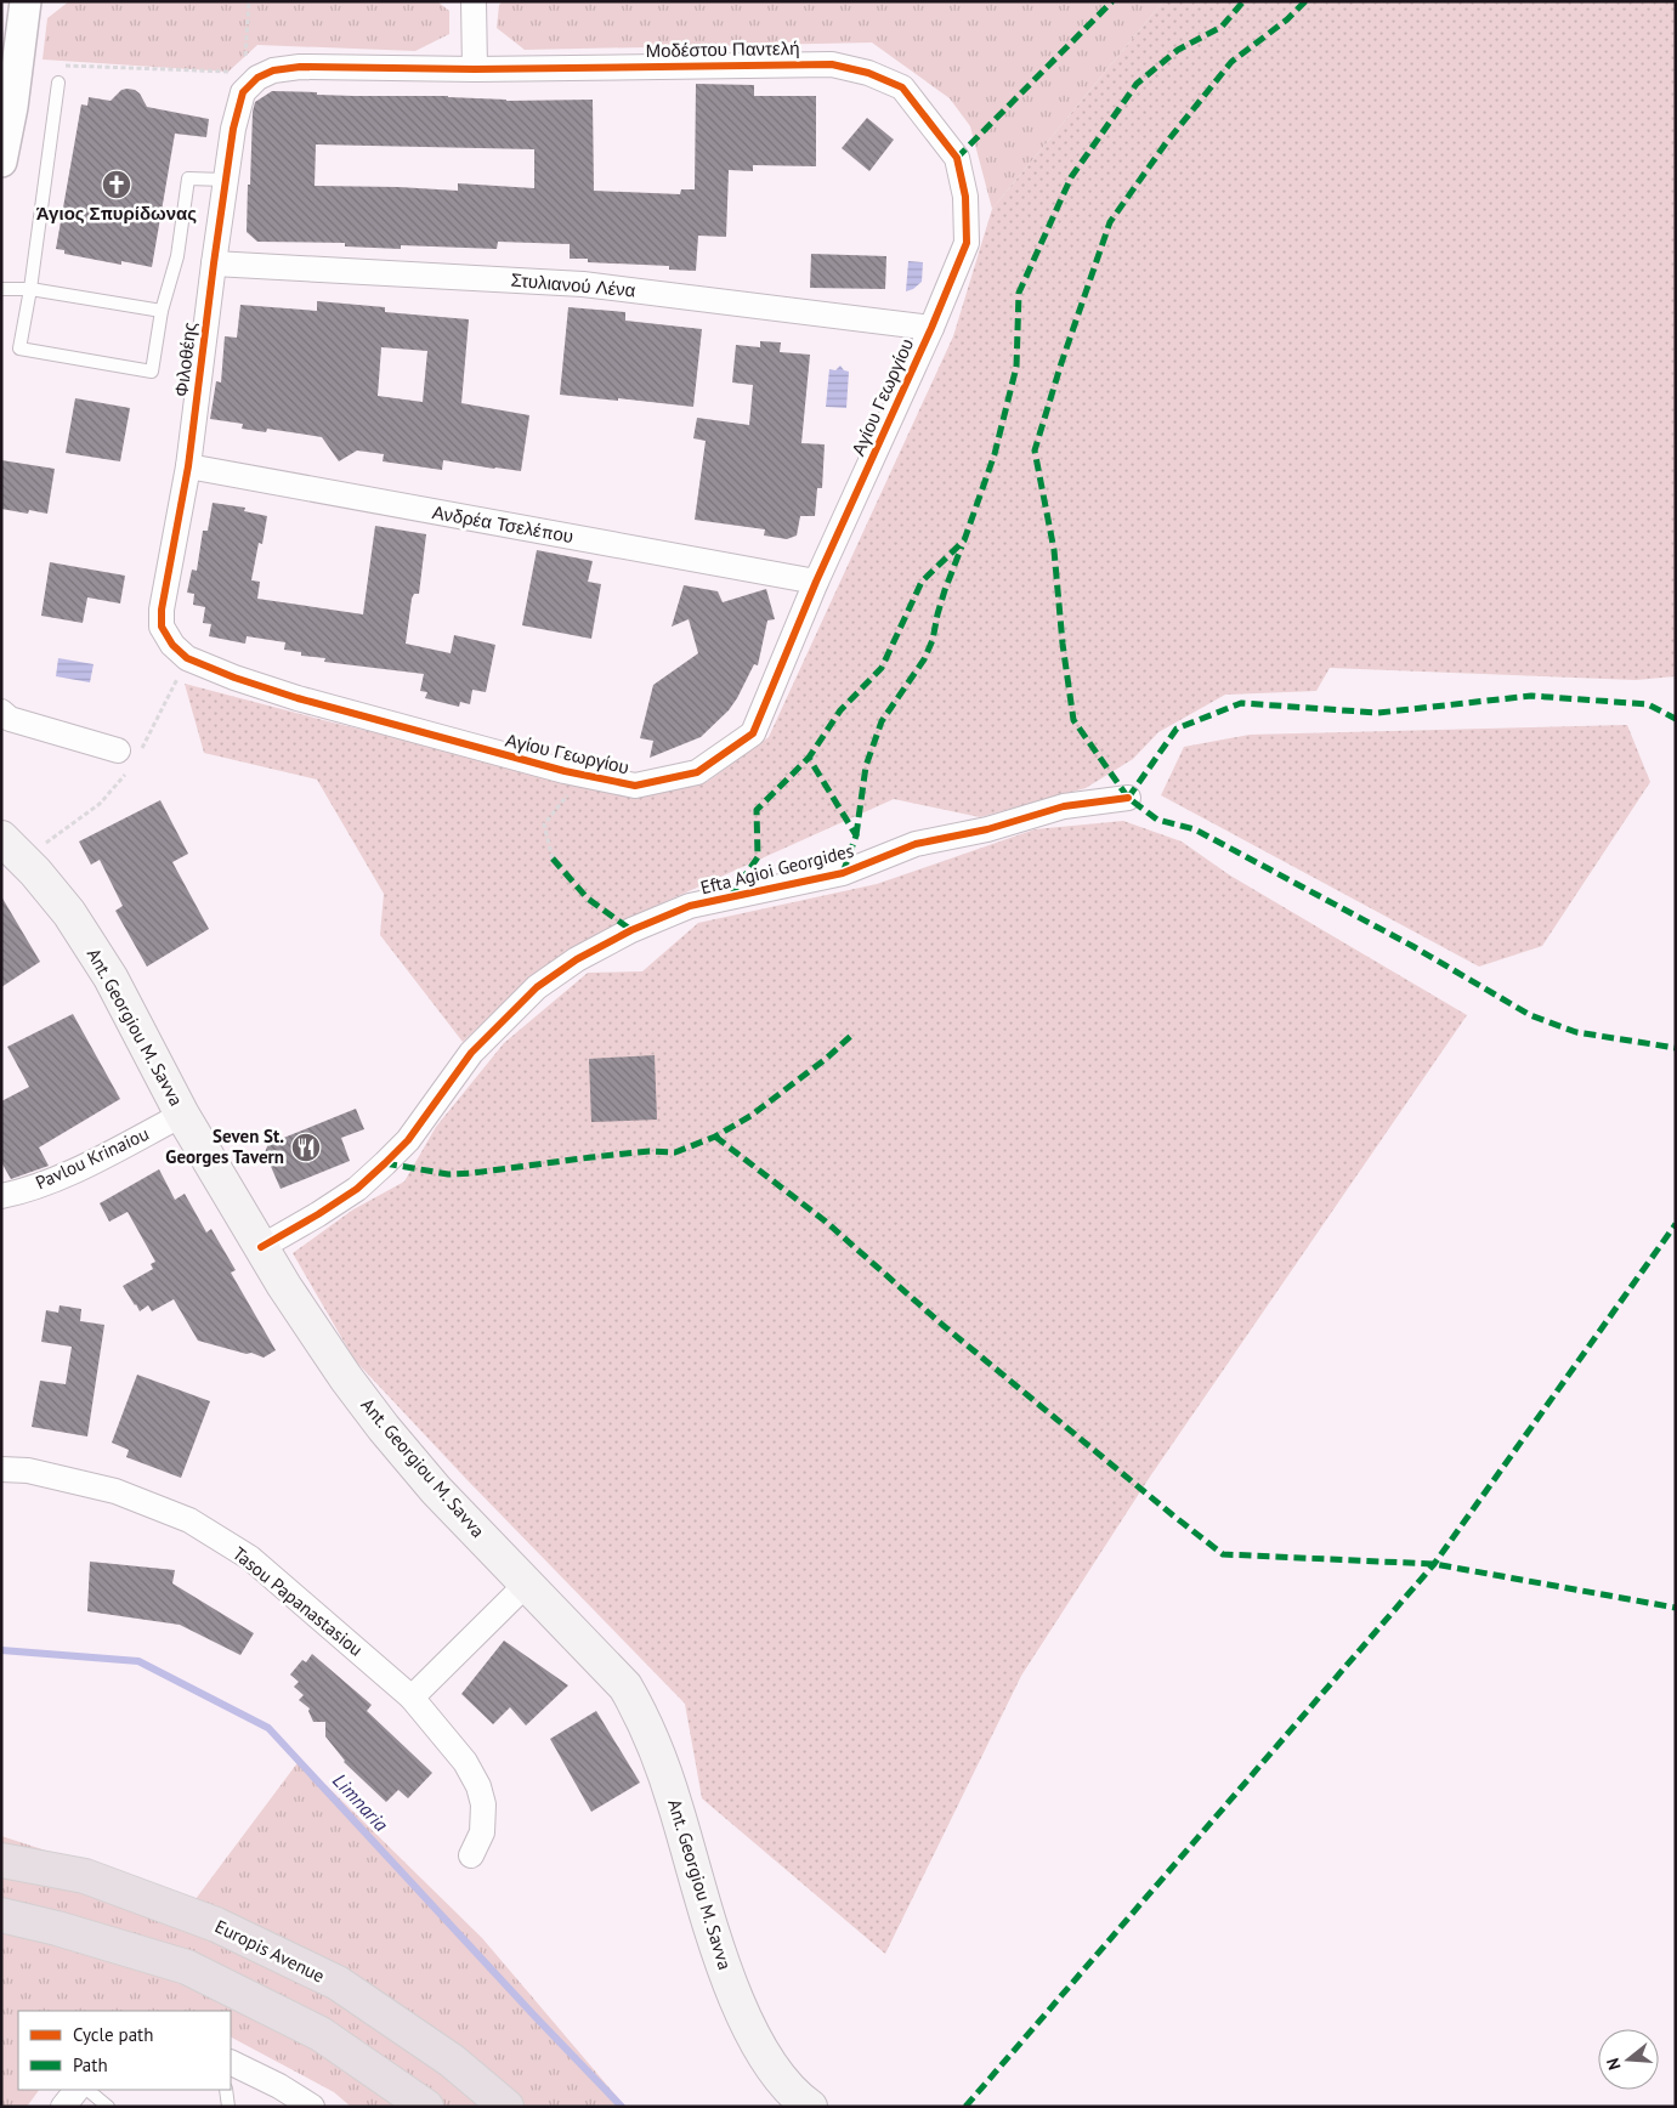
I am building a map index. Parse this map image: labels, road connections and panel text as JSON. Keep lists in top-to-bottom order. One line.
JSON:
{"streets":{"highway":["Europis Avenue"],"main road":["Ant. Georgiou M. Savva"],"street":["Μοδέστου Παντελή","Στυλιανού Λένα","Φιλοθέης","Αγίου Γεωργίου","Ανδρέα Τσελέπου","Efta Agioi Georgides","Pavlou Krinaiou","Tasou Papanastasiou"]},"crossings":[["Μοδέστου Παντελή","Στυλιανού Λένα"],["Μοδέστου Παντελή","Φιλοθέης"],["Μοδέστου Παντελή","Αγίου Γεωργίου"],["Στυλιανού Λένα","Φιλοθέης"],["Στυλιανού Λένα","Αγίου Γεωργίου"],["Φιλοθέης","Αγίου Γεωργίου"],["Φιλοθέης","Ανδρέα Τσελέπου"],["Αγίου Γεωργίου","Ανδρέα Τσελέπου"],["Efta Agioi Georgides","Ant. Georgiou M. Savva"],["Ant. Georgiou M. Savva","Pavlou Krinaiou"]],"water":["Limnaria"],"places":{"church":["Άγιος Σπυρίδωνας"],"restaurant":["Seven St. Georges Tavern"]},"legend":["Cycle path","Path"],"north":"left"}
